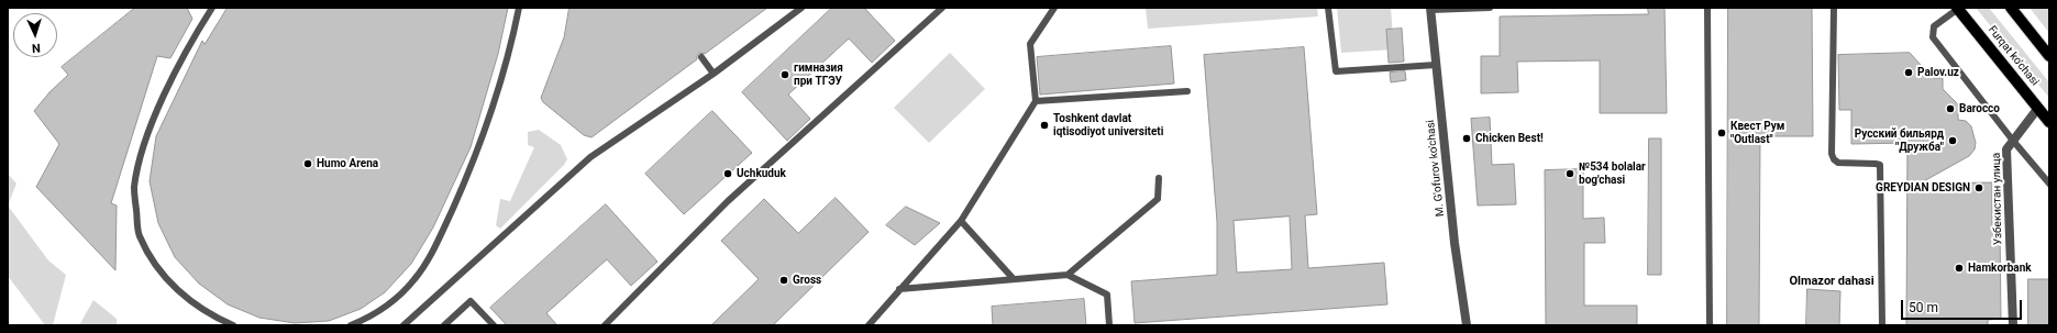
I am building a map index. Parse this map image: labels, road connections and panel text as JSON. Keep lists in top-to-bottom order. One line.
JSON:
{"streets":{"main road":["Furqat ko'chasi"],"street":["M. G'ofurov ko'chasi","Узбекистан улица"]},"crossings":[["Furqat ko'chasi","Узбекистан улица"]],"districts":["Olmazor dahasi"],"places":["Palov.uz","гимназия при ТГЭУ","Barocco","Toshkent davlat iqtisodiyot universiteti","Квест Рум \"Outlast\"","Chicken Best!","Русский бильярд \"Дружба\"","Humo Arena","Uchkuduk","№534 bolalar bog'chasi","GREYDIAN DESIGN","Hamkorbank","Gross"],"scale_bar":"50 m","north":"bottom"}
